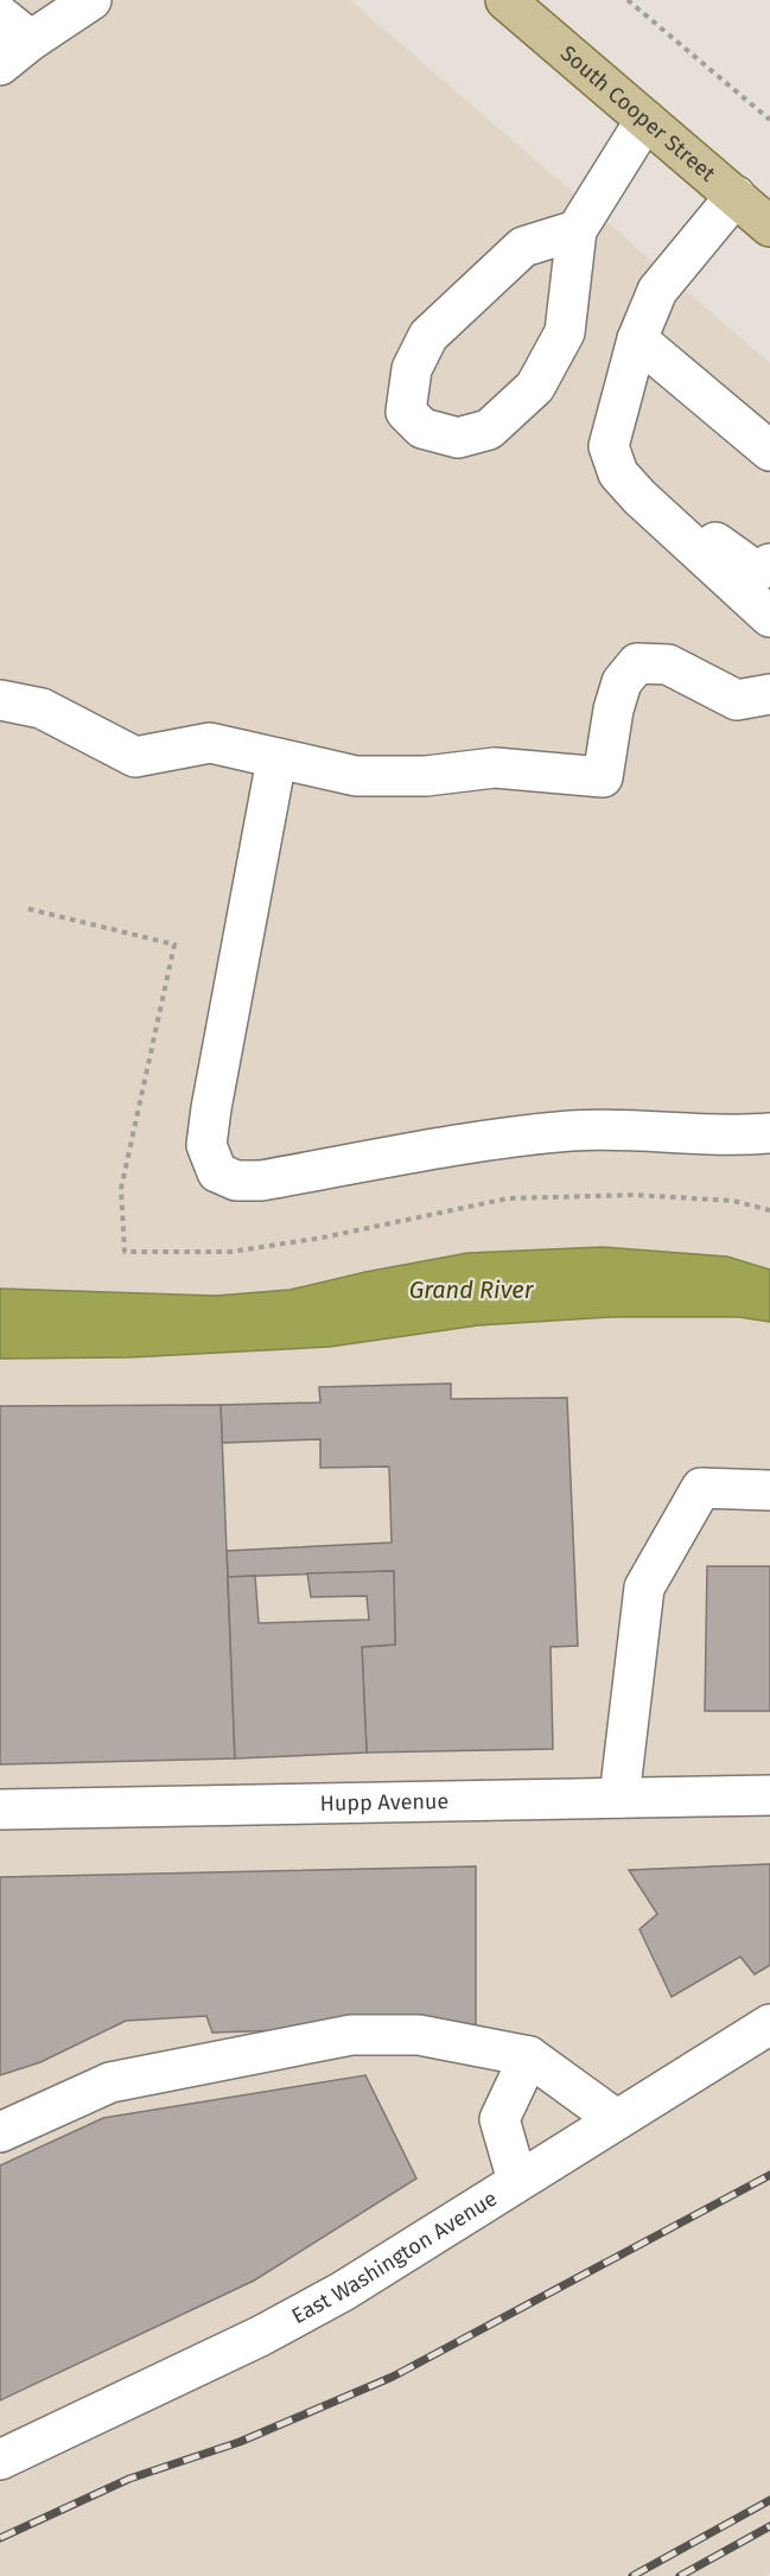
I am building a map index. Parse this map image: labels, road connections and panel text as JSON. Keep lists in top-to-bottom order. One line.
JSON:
{"streets":{"main road":["South Cooper Street"],"street":["Hupp Avenue","East Washington Avenue"]},"water":["Grand River"]}
